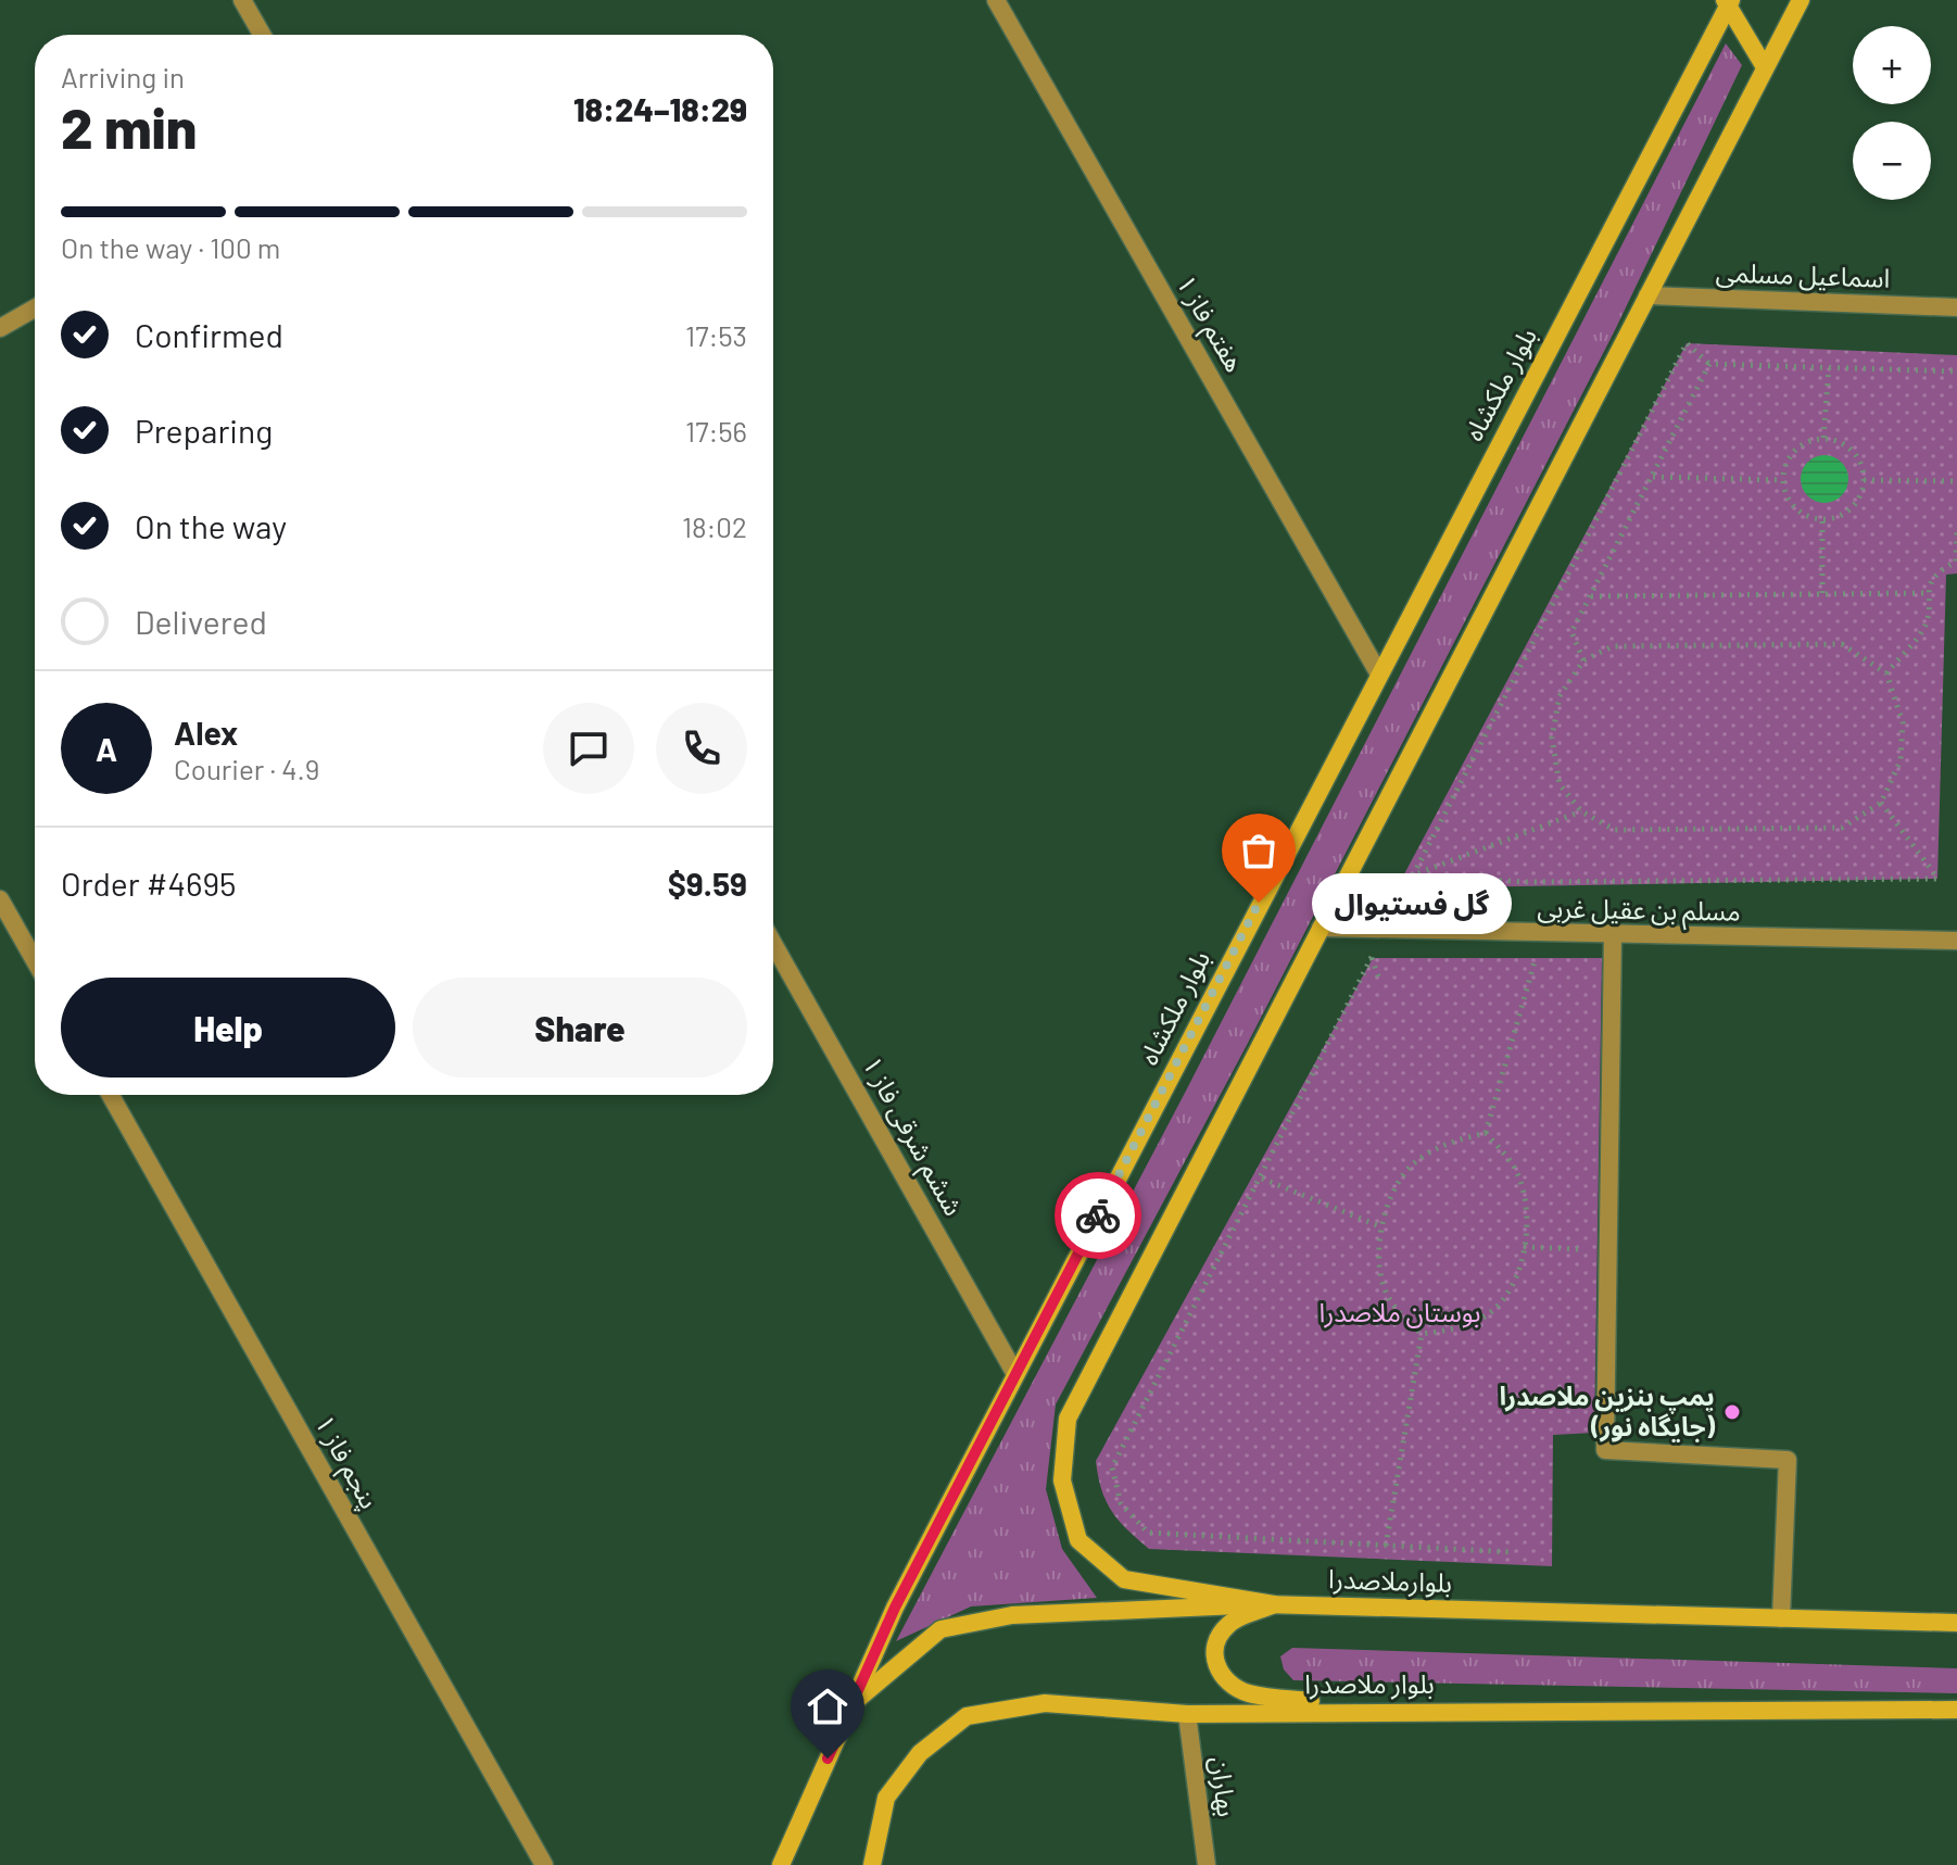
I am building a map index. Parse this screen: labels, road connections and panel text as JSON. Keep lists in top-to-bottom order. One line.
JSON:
{"streets":{"main road":["بلوار ملکشاه","بلوارملاصدرا","بلوار ملاصدرا"],"street":["اسماعیل مسلمی","هفتم فاز ۱","مسلم بن عقیل غربی","ششم شرقی فاز ۱","پنجم فاز ۱","بهاران"]},"crossings":[["هفتم فاز ۱","بلوار ملکشاه"],["بلوار ملکشاه","ششم شرقی فاز ۱"],["بلوار ملکشاه","بلوارملاصدرا"],["بلوار ملاصدرا","بهاران"]],"parks":["بوستان ملاصدرا"],"places":["گل فستیوال","پمپ بنزین ملاصدرا (جایگاه نور)"],"page":{"map_buttons":["+","−"],"heading":["2 min","Arriving in","18:24–18:29"],"panel":["Alex","Courier · 4.9","Order #4695","$9.59"],"bar":"On the way · 100 m","list":[["Confirmed","17:53"],["Preparing","17:56"],["On the way","18:02"],"Delivered"],"round":"A","bubble":"گل فستیوال","buttons":["Help","Share"]}}
